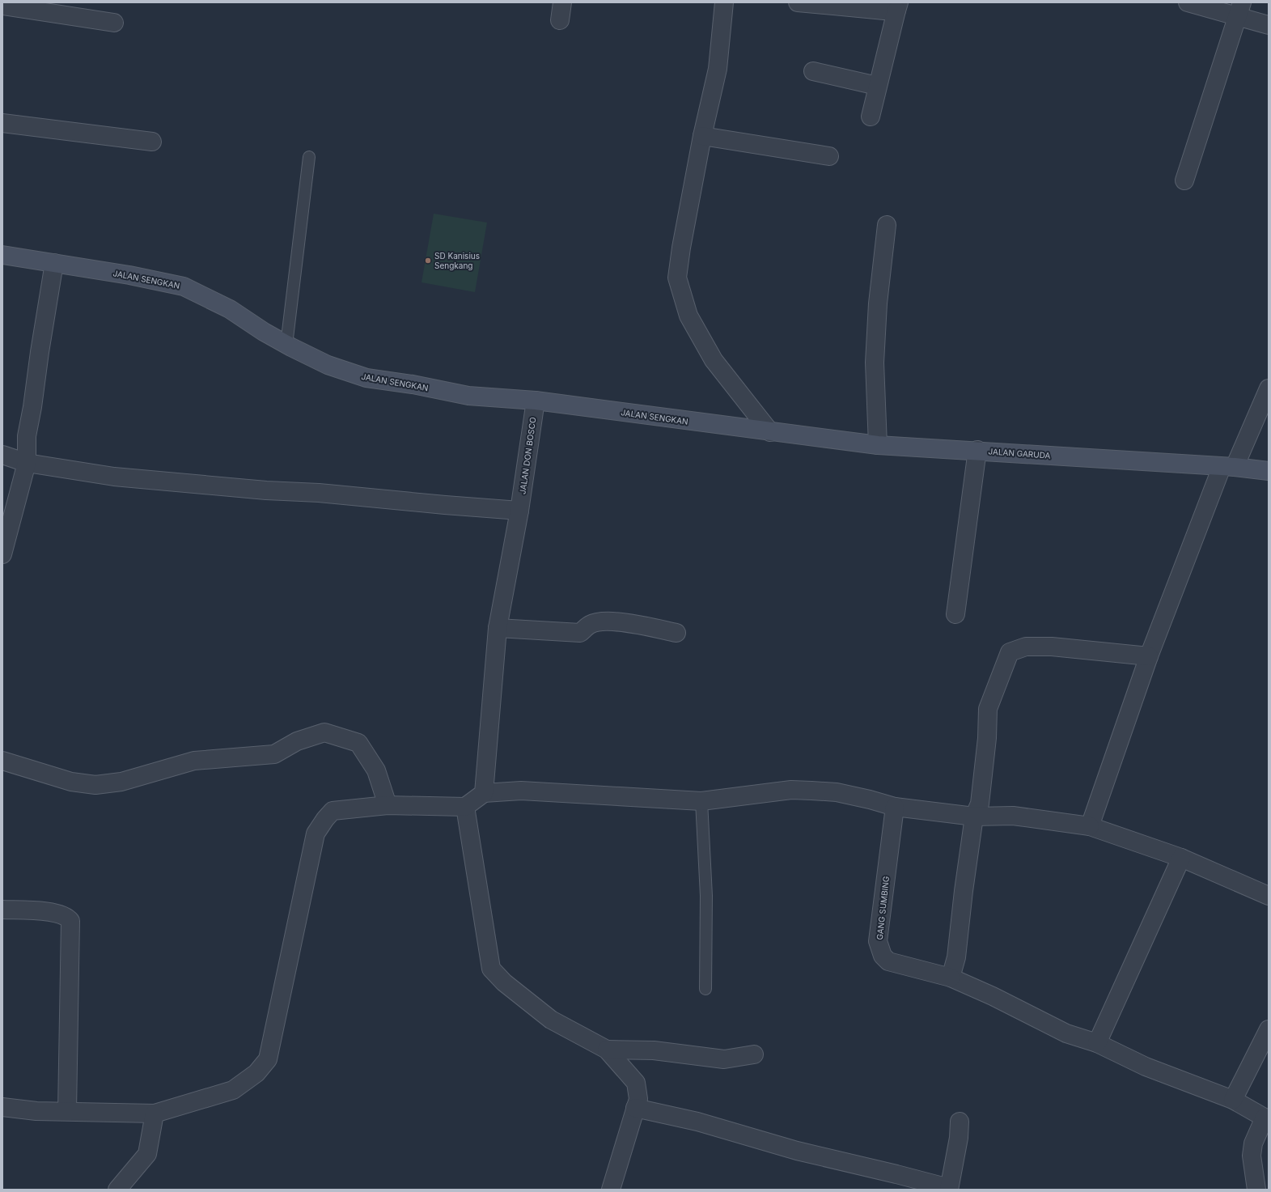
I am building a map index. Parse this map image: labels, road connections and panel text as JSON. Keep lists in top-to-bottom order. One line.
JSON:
{"streets":{"main road":["JALAN SENGKAN","JALAN GARUDA"],"street":["JALAN DON BOSCO","GANG SUMBING"]},"crossings":[["JALAN SENGKAN","JALAN GARUDA"],["JALAN SENGKAN","JALAN DON BOSCO"]],"places":["SD Kanisius Sengkang"]}
